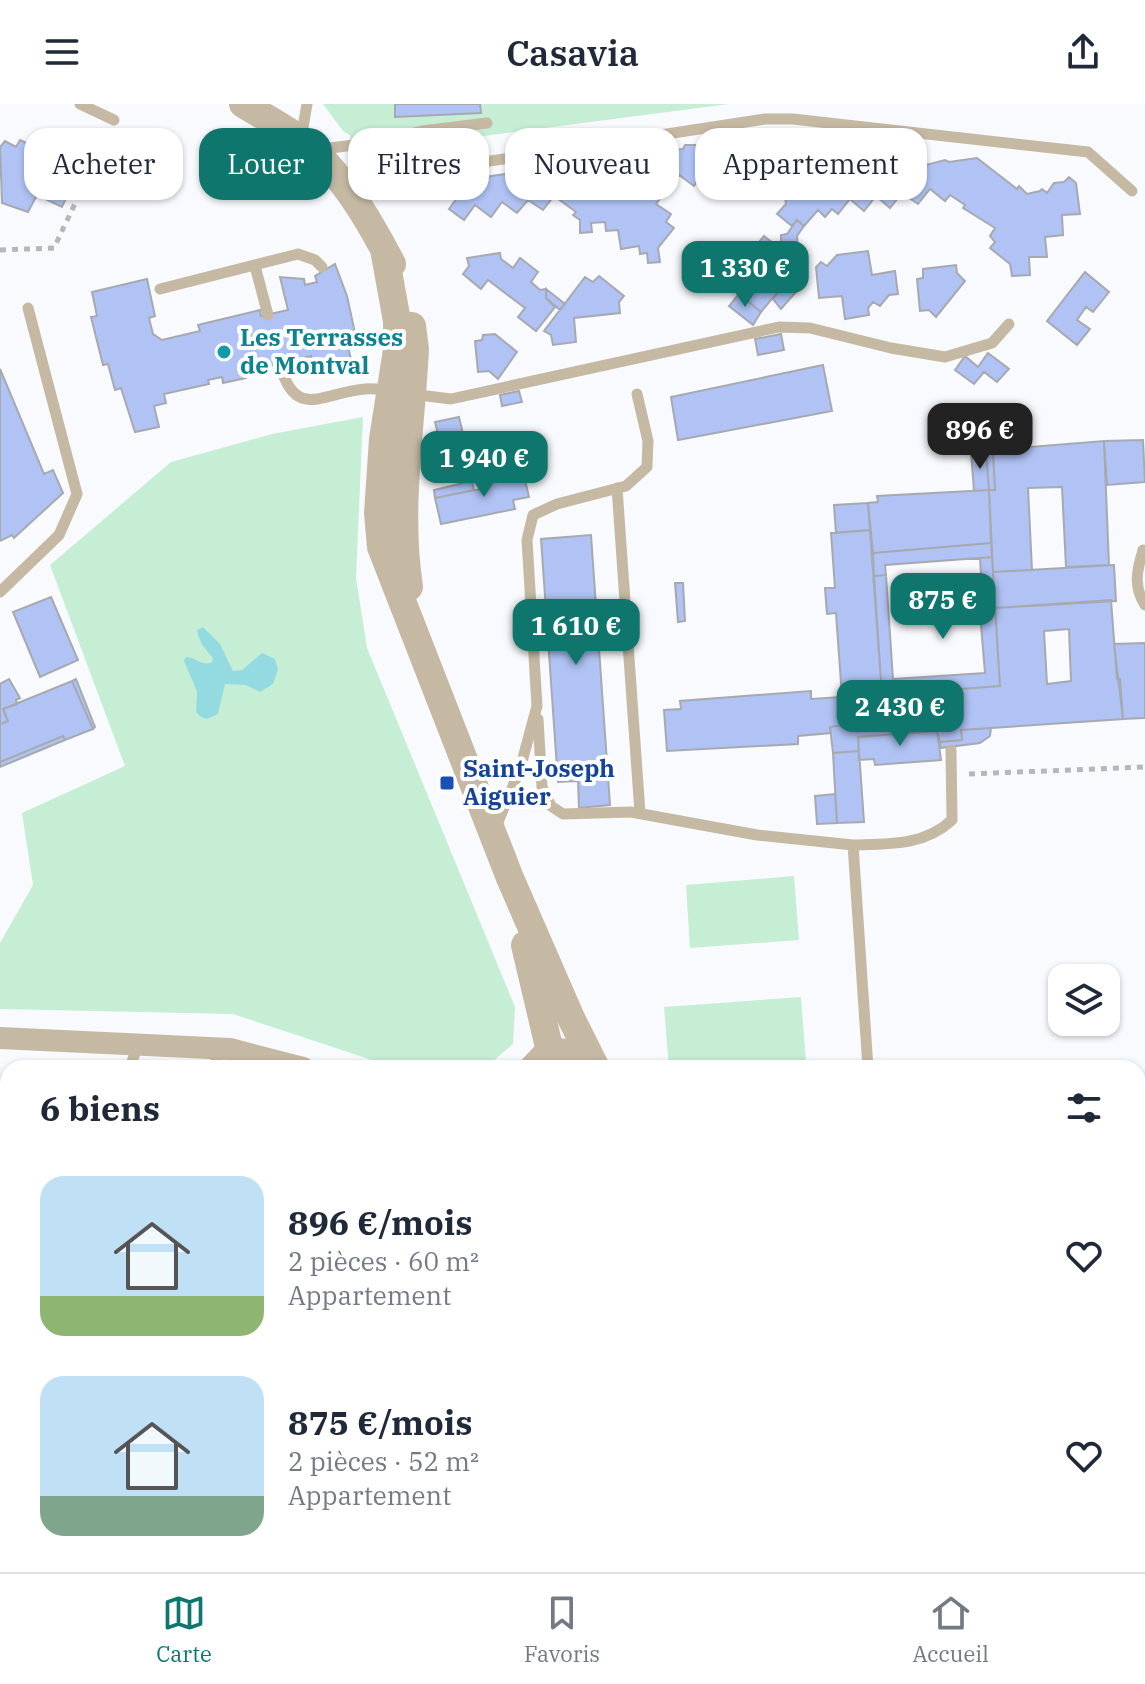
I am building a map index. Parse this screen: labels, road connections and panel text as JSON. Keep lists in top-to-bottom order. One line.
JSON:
{"places":{"other":["Les Terrasses de Montval"],"transit":["Saint-Joseph Aiguier"]},"page":{"header":"Casavia","chip":["Acheter","Louer","Filtres","Nouveau","Appartement"],"price":["1 330 €","896 €","1 940 €","875 €","1 610 €","2 430 €"],"heading":"6 biens","list":[{"name":"896 €/mois","note":"2 pièces · 60 m² · Appartement"},{"name":"875 €/mois","note":"2 pièces · 52 m² · Appartement"}],"tabs":["Carte","Favoris","Accueil"]}}
